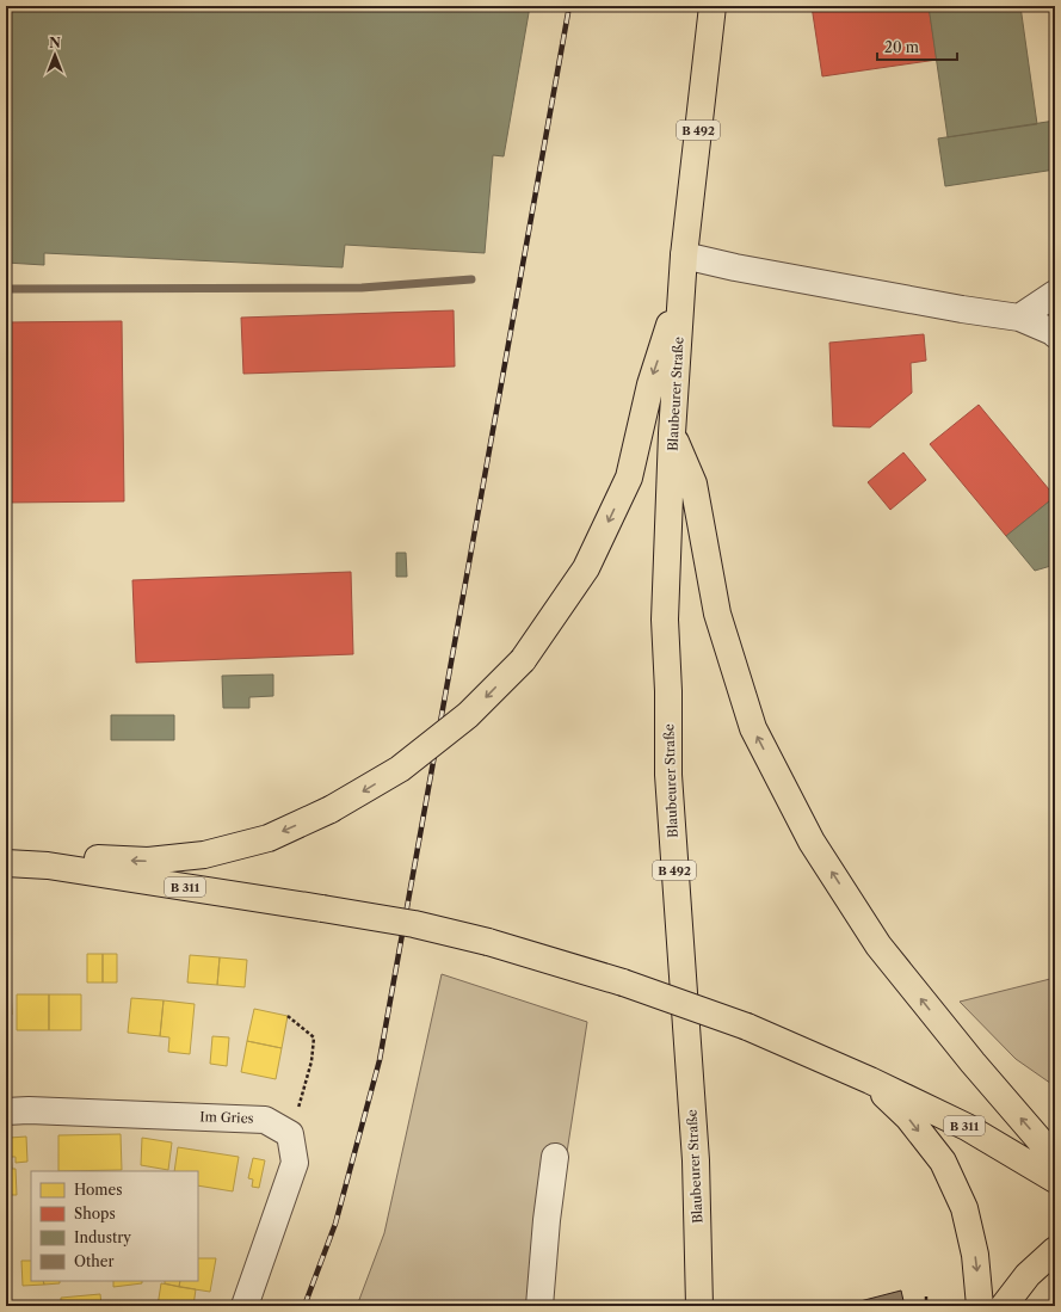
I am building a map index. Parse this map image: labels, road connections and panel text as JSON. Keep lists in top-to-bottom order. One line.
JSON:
{"streets":{"main road":["B 492","Blaubeurer Straße","B 311"],"street":["Im Gries"]},"legend":["Homes","Shops","Industry","Other"],"scale_bar":"20 m","north":"top"}
